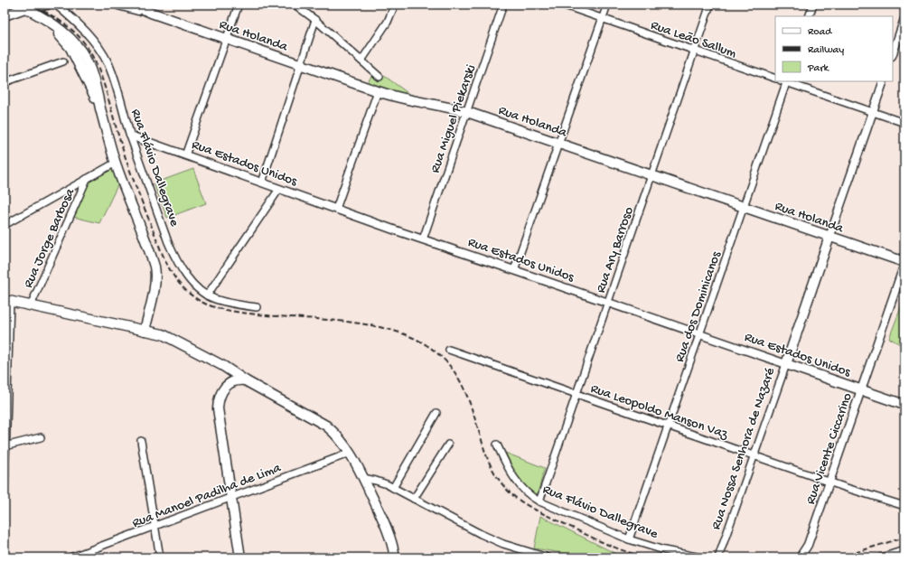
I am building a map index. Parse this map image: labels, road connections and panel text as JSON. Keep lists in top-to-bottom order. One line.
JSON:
{"streets":{"main road":["Rua Holanda","Rua Estados Unidos","Rua Nossa Senhora de Nazaré"],"street":["Rua Leão Sallum","Rua Miguel Piekarski","Rua Flávio Dallegrave","Rua Jorge Barbosa","Rua Ary Barroso","Rua dos Dominicanos","Rua Leopoldo Manson Vaz","Rua Vicente Ciccarino","Rua Manoel Padilha de Lima"]},"crossings":[["Rua Holanda","Rua Miguel Piekarski"],["Rua Holanda","Rua Ary Barroso"],["Rua Holanda","Rua dos Dominicanos"],["Rua Holanda","Rua Nossa Senhora de Nazaré"],["Rua Holanda","Rua Vicente Ciccarino"],["Rua Leão Sallum","Rua Ary Barroso"],["Rua Miguel Piekarski","Rua Estados Unidos"],["Rua Estados Unidos","Rua Flávio Dallegrave"],["Rua Estados Unidos","Rua Ary Barroso"],["Rua Estados Unidos","Rua dos Dominicanos"],["Rua Estados Unidos","Rua Nossa Senhora de Nazaré"],["Rua Estados Unidos","Rua Vicente Ciccarino"],["Rua Flávio Dallegrave","Rua Ary Barroso"],["Rua Flávio Dallegrave","Rua dos Dominicanos"],["Rua Ary Barroso","Rua Leopoldo Manson Vaz"],["Rua dos Dominicanos","Rua Leopoldo Manson Vaz"],["Rua Leopoldo Manson Vaz","Rua Nossa Senhora de Nazaré"],["Rua Leopoldo Manson Vaz","Rua Vicente Ciccarino"]],"legend":["Road","Railway","Park"]}
